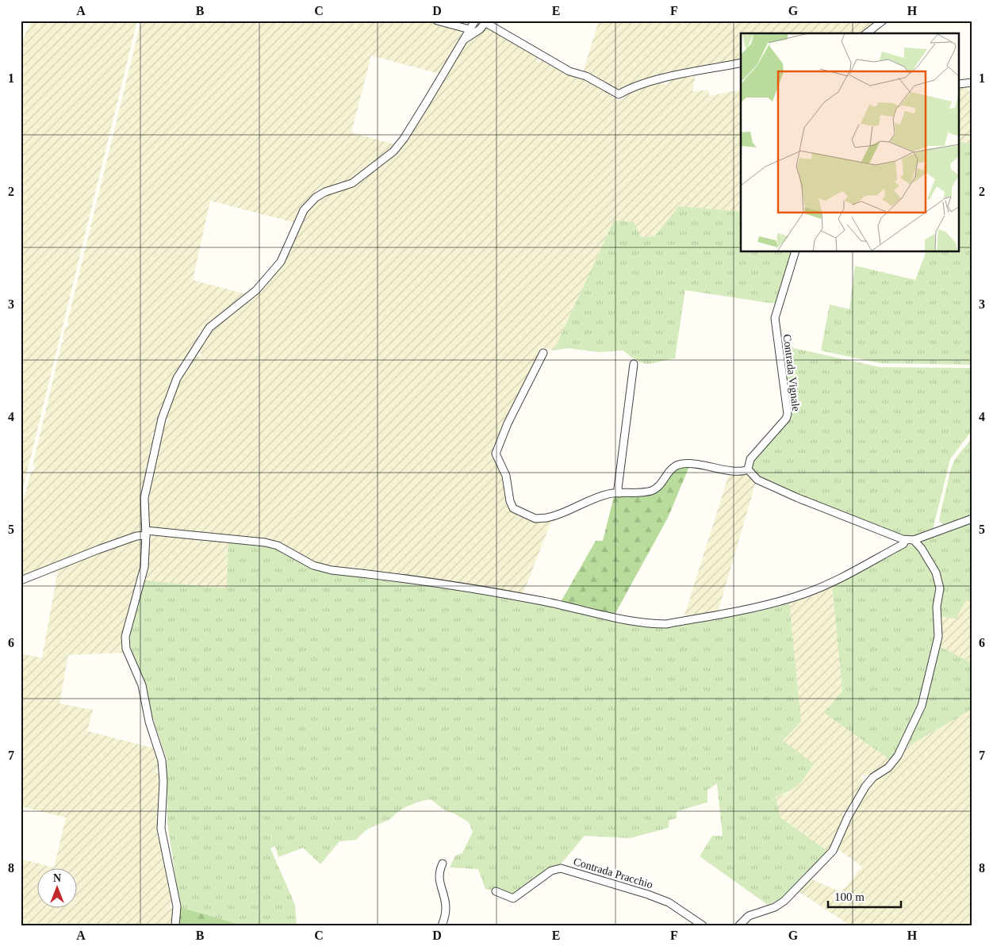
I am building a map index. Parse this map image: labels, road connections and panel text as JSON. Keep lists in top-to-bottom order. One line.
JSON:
{"streets":{"street":["Contrada Vignale","Contrada Pracchio"]},"scale_bar":"100 m","north":"top","grid":{"columns":["A","B","C","D","E","F","G","H"],"rows":["1","2","3","4","5","6","7","8"]}}
